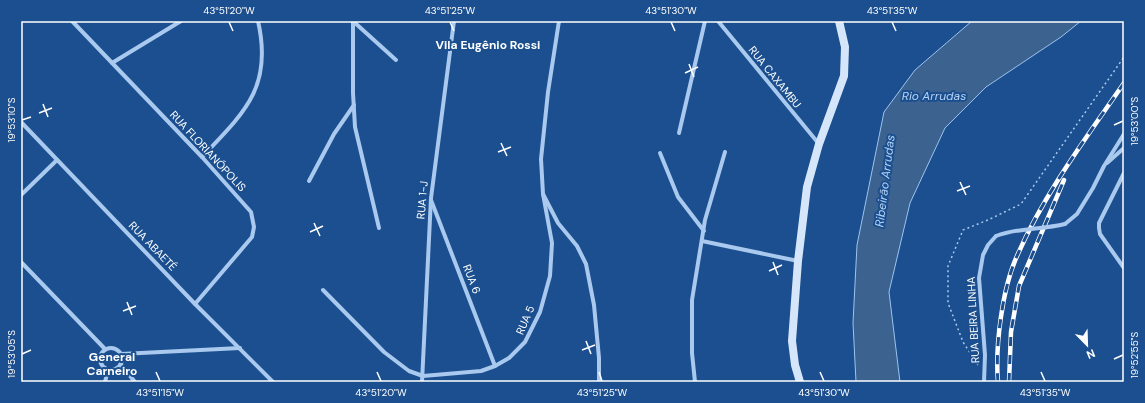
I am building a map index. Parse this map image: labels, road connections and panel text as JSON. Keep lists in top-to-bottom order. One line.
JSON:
{"streets":{"street":["RUA CAXAMBU","RUA FLORIANÓPOLIS","RUA 1-J","RUA ABAETÉ","RUA 6","RUA 5","RUA BEIRA LINHA"]},"crossings":[["RUA FLORIANÓPOLIS","RUA ABAETÉ"],["RUA 1-J","RUA 6"],["RUA 1-J","RUA 5"],["RUA 6","RUA 5"]],"districts":["Vila Eugênio Rossi","General Carneiro"],"water":["Rio Arrudas","Ribeirão Arrudas"],"north":"bottom right","coordinates":["43°51'20\"W","43°51'25\"W","43°51'30\"W","43°51'35\"W","19°53'10\"S","19°53'00\"S","19°53'05\"S","19°52'55\"S","43°51'15\"W"]}
